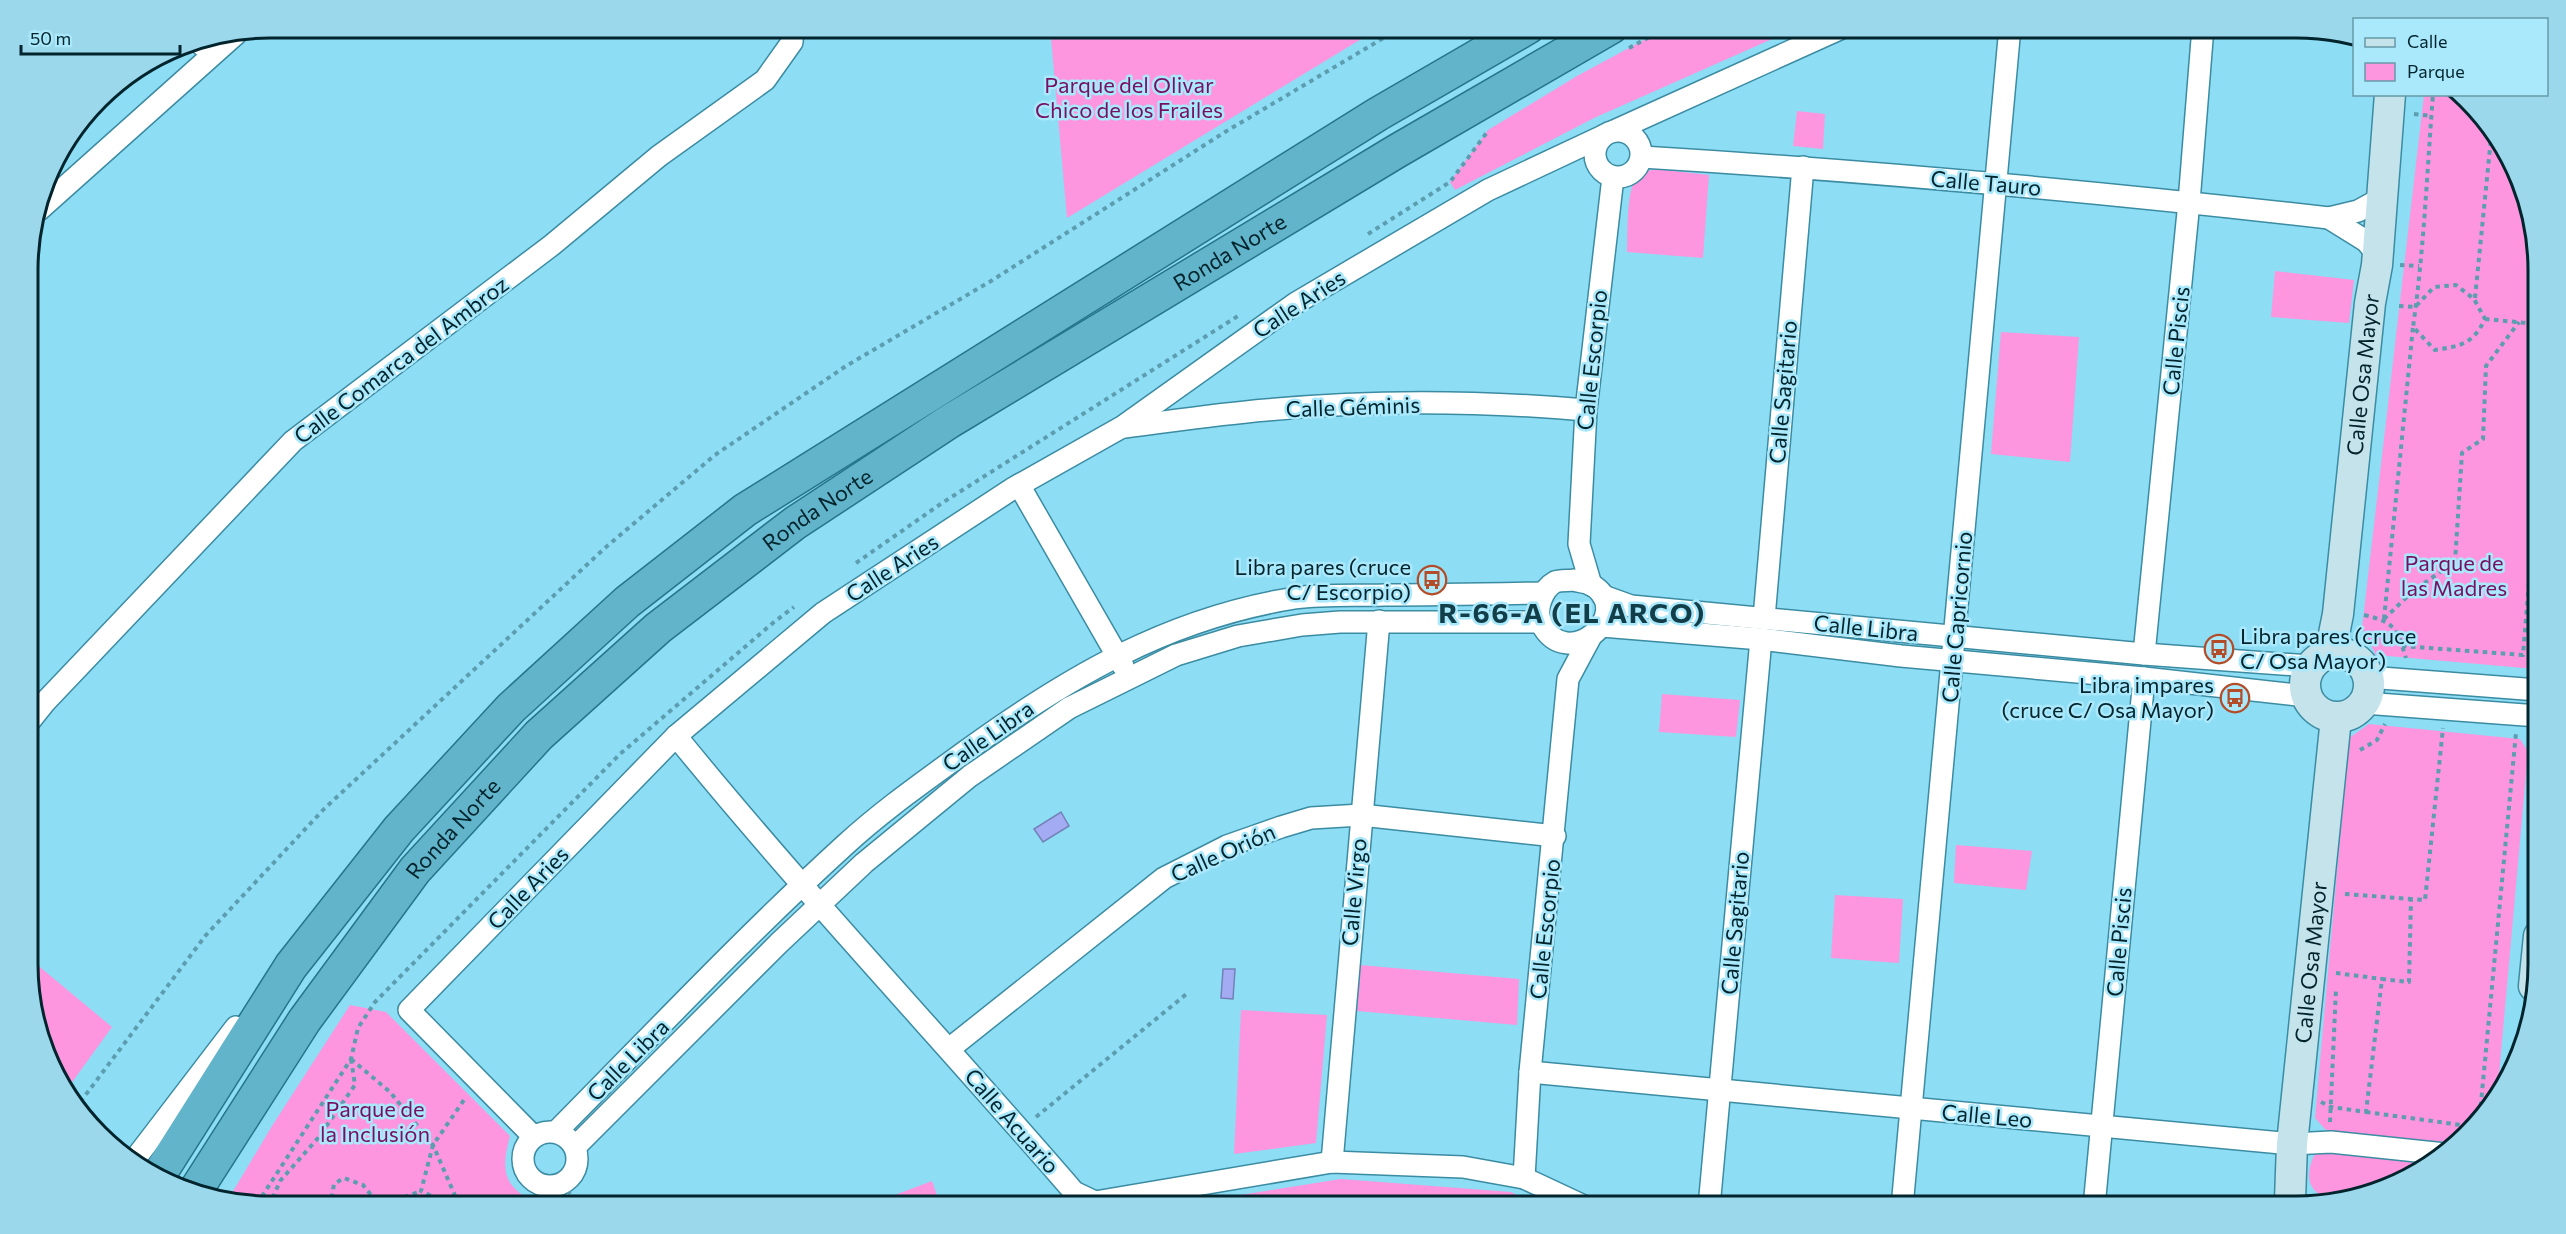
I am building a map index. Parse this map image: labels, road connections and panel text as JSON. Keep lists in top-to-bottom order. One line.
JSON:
{"streets":{"highway":["Ronda Norte"],"main road":["Calle Osa Mayor"],"street":["Calle Tauro","Calle Aries","Calle Piscis","Calle Comarca del Ambroz","Calle Escorpio","Calle Sagitario","Calle Géminis","Calle Capricornio","Calle Libra","Calle Orión","Calle Virgo","Calle Leo","Calle Acuario"]},"crossings":[["Calle Tauro","Calle Aries"],["Calle Tauro","Calle Piscis"],["Calle Tauro","Calle Escorpio"],["Calle Tauro","Calle Osa Mayor"],["Calle Tauro","Calle Sagitario"],["Calle Tauro","Calle Capricornio"],["Calle Aries","Calle Escorpio"],["Calle Aries","Calle Géminis"],["Calle Aries","Calle Libra"],["Calle Aries","Calle Acuario"],["Calle Piscis","Calle Libra"],["Calle Piscis","Calle Leo"],["Calle Escorpio","Calle Géminis"],["Calle Escorpio","Calle Libra"],["Calle Escorpio","Calle Orión"],["Calle Escorpio","Calle Leo"],["Calle Escorpio","Calle Acuario"],["Calle Osa Mayor","Calle Libra"],["Calle Osa Mayor","Calle Leo"],["Calle Sagitario","Calle Libra"],["Calle Sagitario","Calle Leo"],["Calle Capricornio","Calle Libra"],["Calle Capricornio","Calle Leo"],["Calle Libra","Calle Virgo"],["Calle Libra","Calle Acuario"],["Calle Orión","Calle Virgo"],["Calle Orión","Calle Acuario"],["Calle Virgo","Calle Acuario"]],"districts":["R-66-A (EL ARCO)"],"parks":["Parque del Olivar Chico de los Frailes","Parque de las Madres","Parque de la Inclusión"],"places":{"bus stop":["Libra pares (cruce C/ Escorpio)","Libra pares (cruce C/ Osa Mayor)","Libra impares (cruce C/ Osa Mayor)"]},"legend":["Calle","Parque"],"scale_bar":"50 m"}
